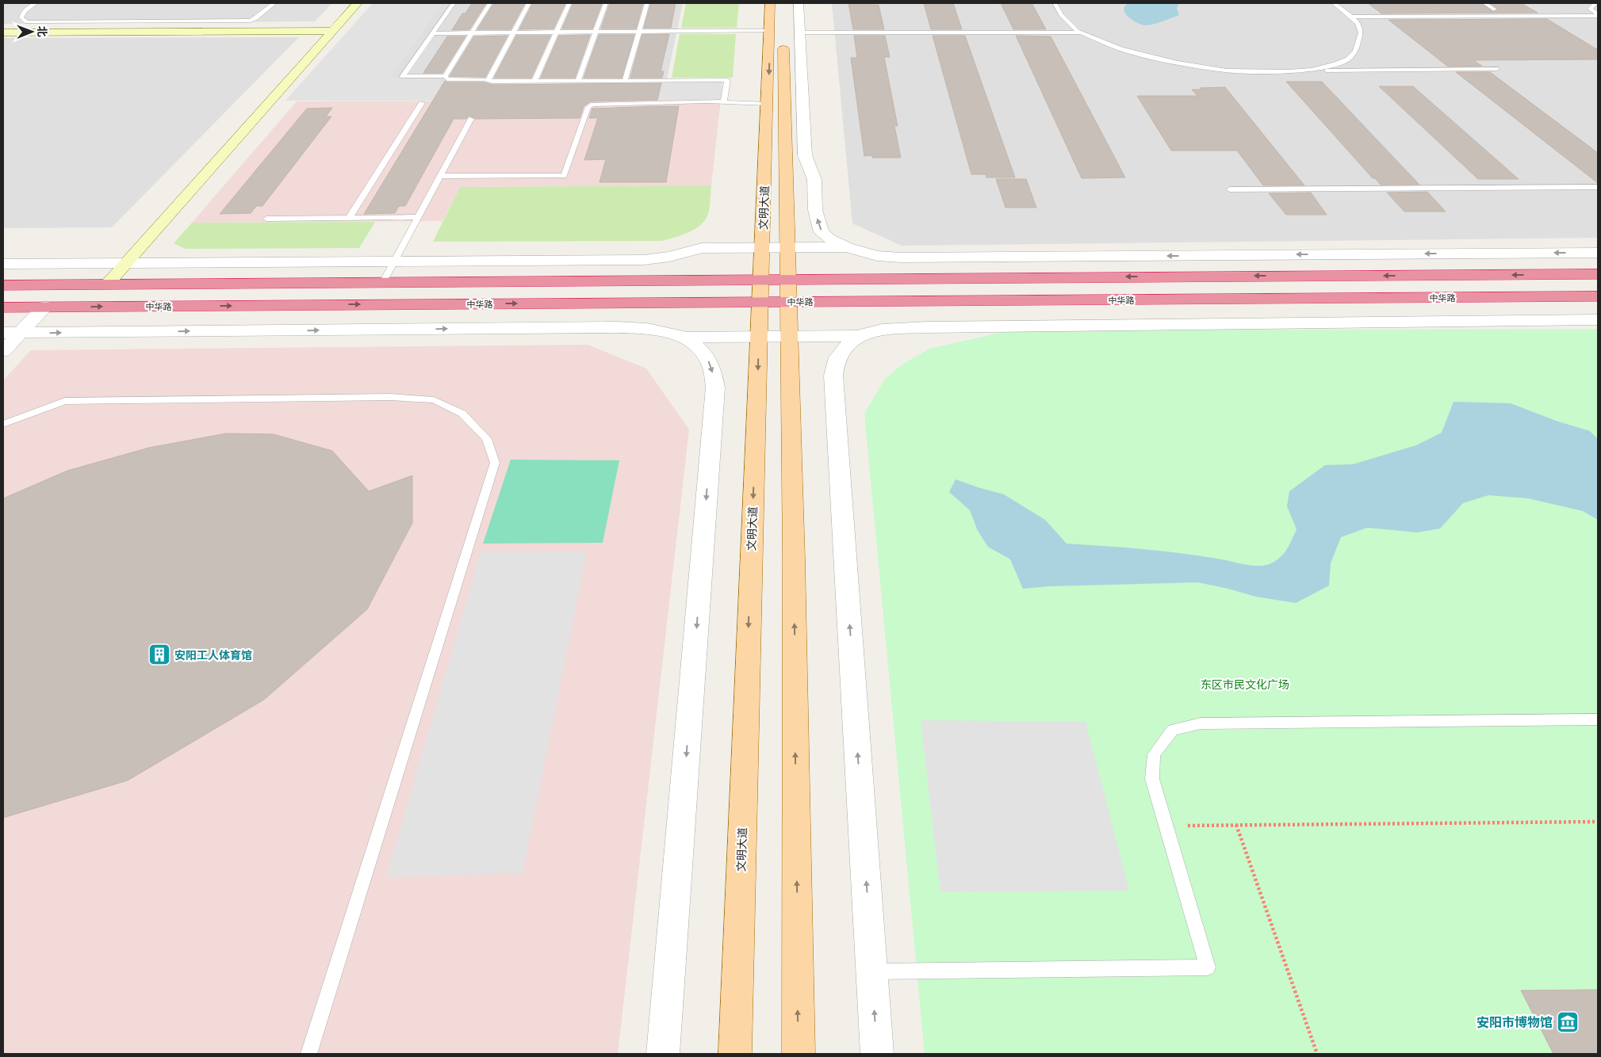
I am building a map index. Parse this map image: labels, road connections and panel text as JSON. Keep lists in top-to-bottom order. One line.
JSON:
{"streets":{"highway":["中华路"],"main road":["文明大道"]},"crossings":[["文明大道","中华路"]],"parks":["东区市民文化广场"],"places":{"building":["安阳工人体育馆"],"museum":["安阳市博物馆"]},"north":"right"}
